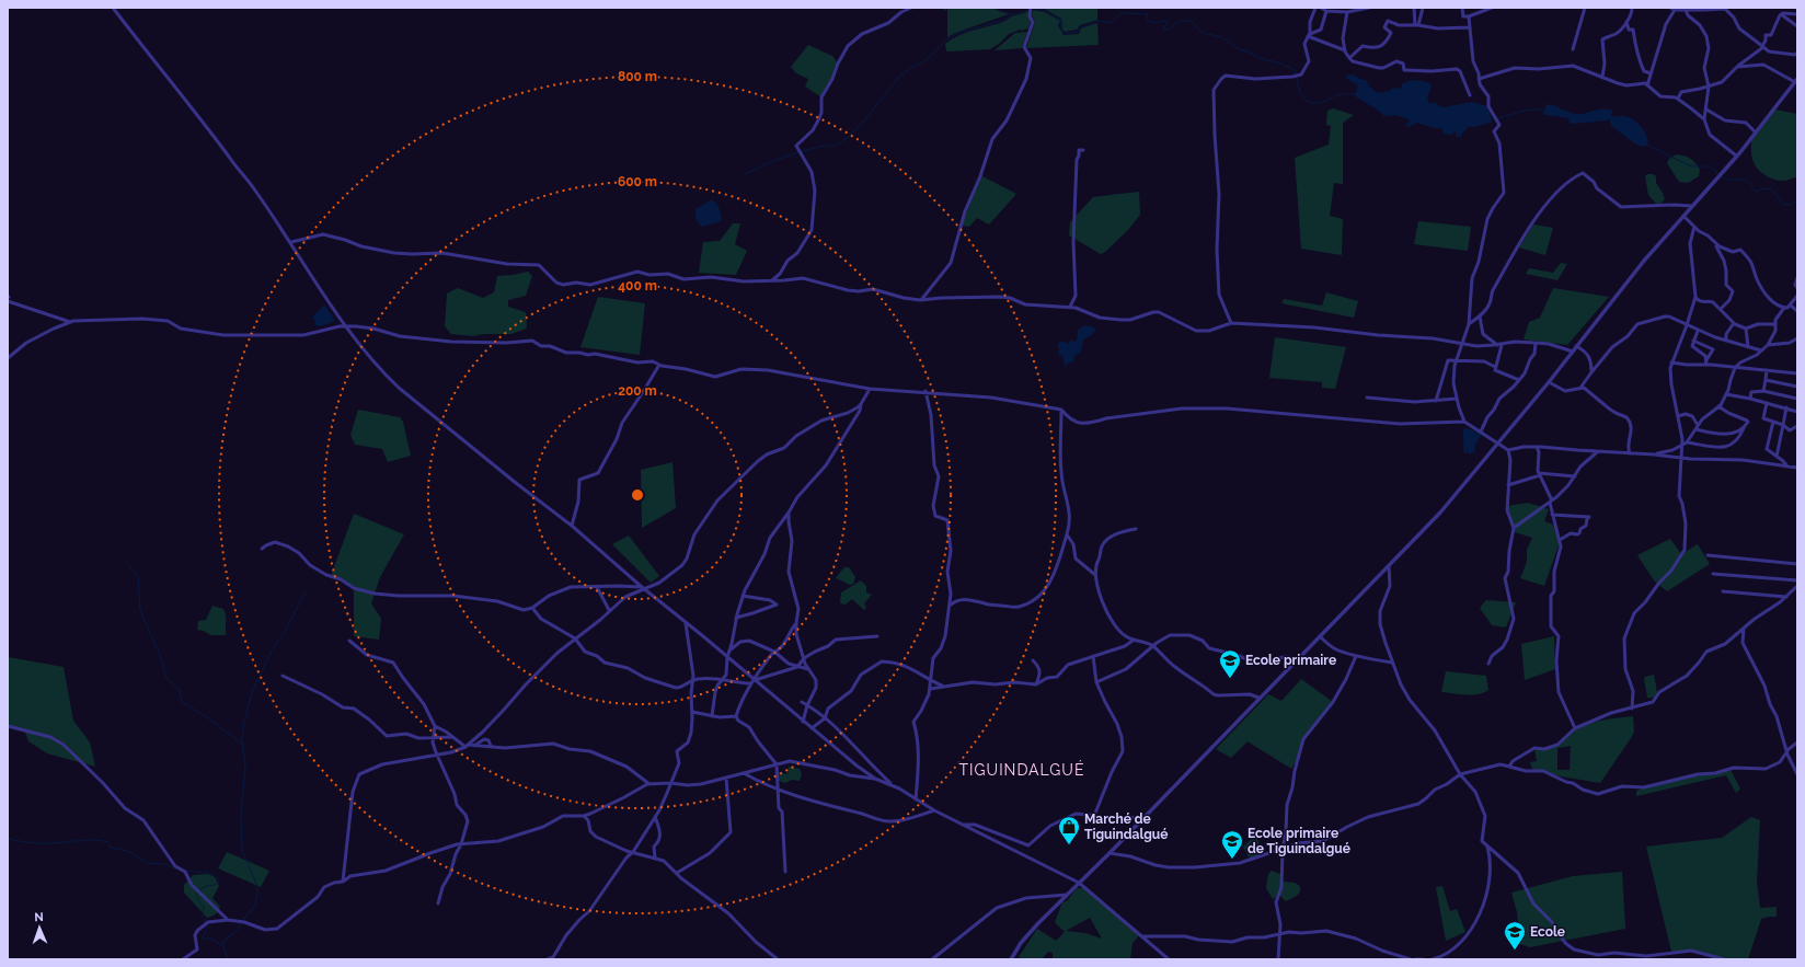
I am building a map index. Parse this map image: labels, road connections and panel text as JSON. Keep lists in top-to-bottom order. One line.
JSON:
{"districts":["TIGUINDALGUÉ"],"places":{"school or university":["Ecole primaire","Ecole primaire de Tiguindalgué","Ecole"],"shop":["Marché de Tiguindalgué"]},"north":"top","rings":["800 m","600 m","400 m","200 m"]}
